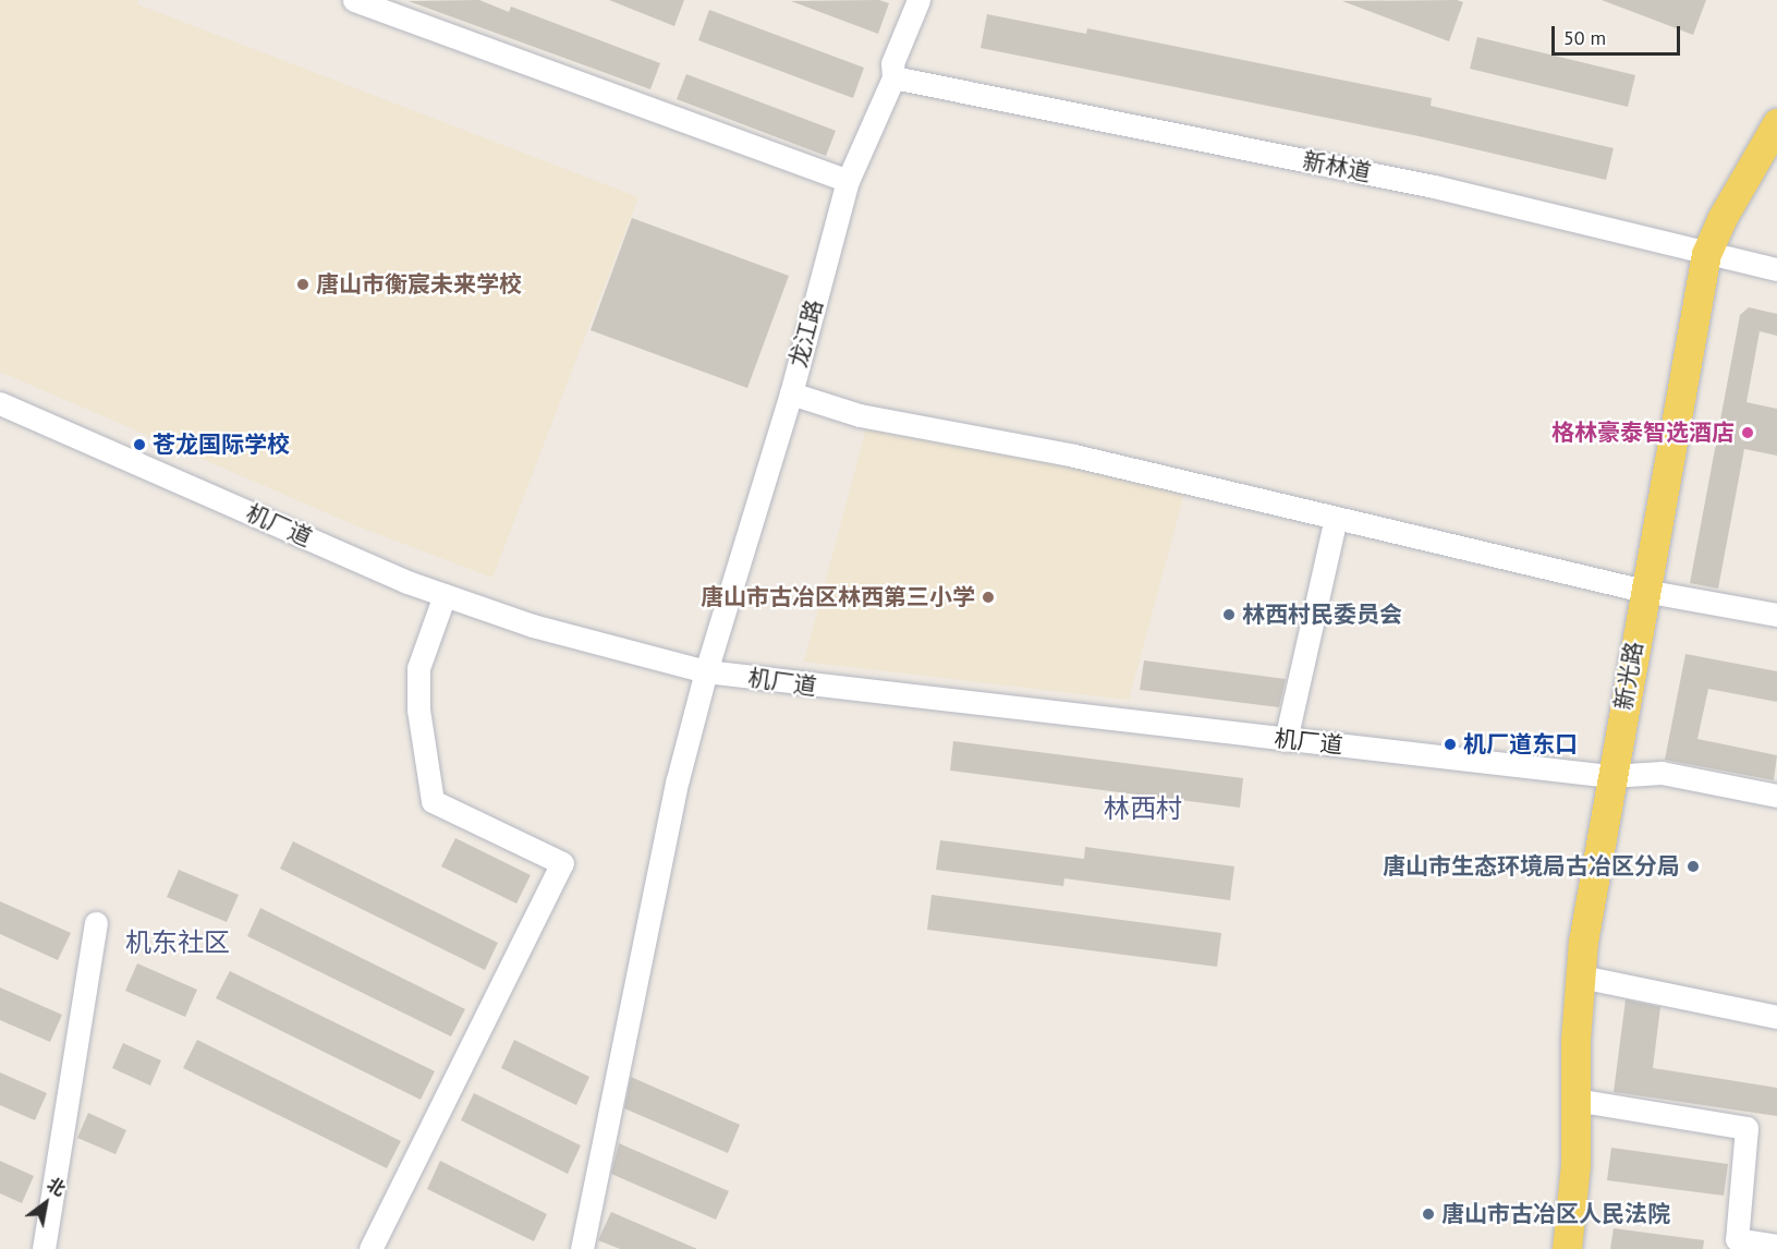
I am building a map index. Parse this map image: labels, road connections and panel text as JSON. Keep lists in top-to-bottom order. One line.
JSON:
{"streets":{"main road":["新光路"],"street":["新林道","龙江路","机厂道"]},"crossings":[["新林道","龙江路"],["新林道","新光路"],["龙江路","机厂道"],["机厂道","新光路"]],"districts":["林西村","机东社区"],"places":["唐山市衡宸未来学校","格林豪泰智选酒店","苍龙国际学校","唐山市古冶区林西第三小学","林西村民委员会","机厂道东口","唐山市生态环境局古冶区分局","唐山市古冶区人民法院"],"scale_bar":"50 m","north":"top right"}
